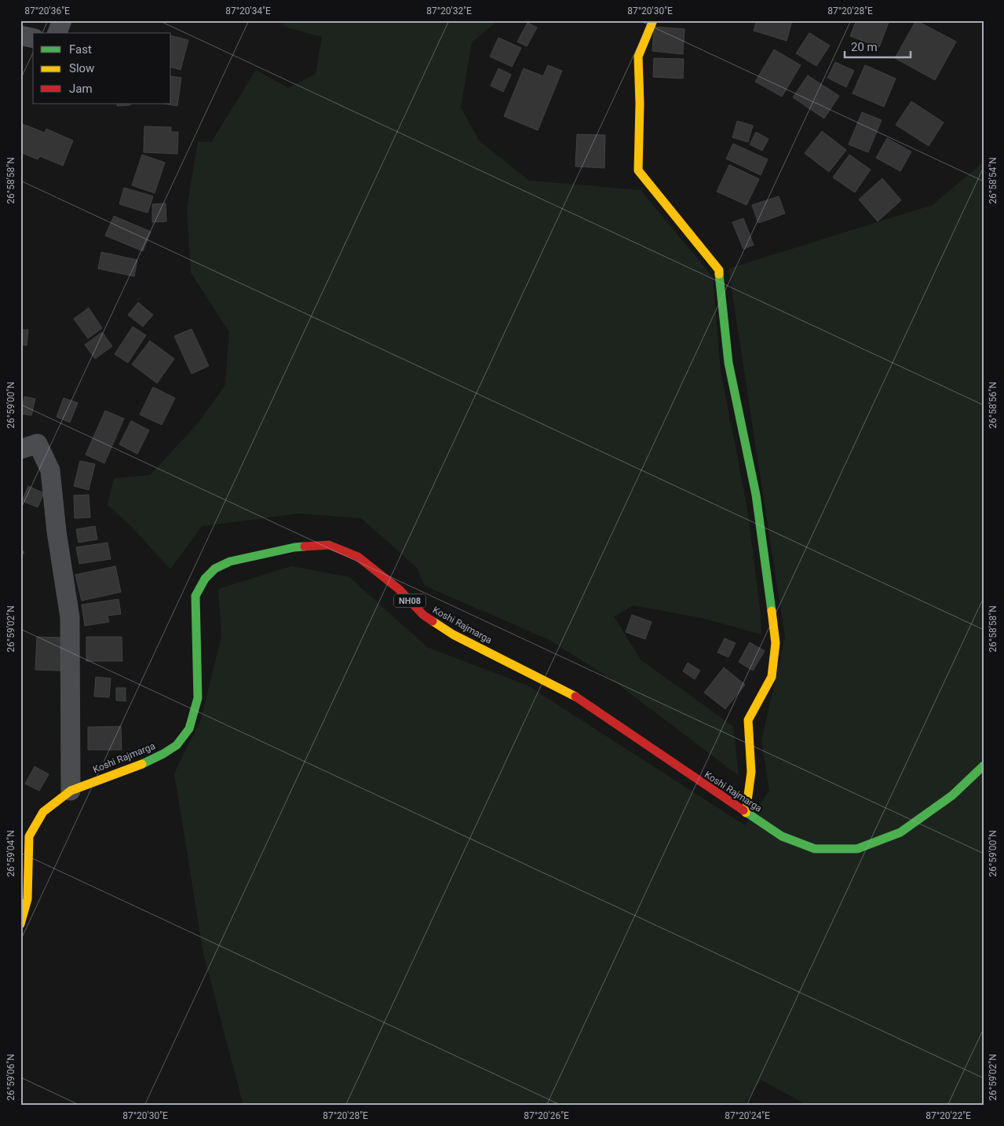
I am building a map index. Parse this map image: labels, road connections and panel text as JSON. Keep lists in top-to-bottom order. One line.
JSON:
{"streets":{"main road":["NH08","Koshi Rajmarga"]},"legend":["Fast","Slow","Jam"],"scale_bar":"20 m","coordinates":["87°20'36\"E","87°20'34\"E","87°20'32\"E","87°20'30\"E","87°20'28\"E","26°58'54\"N","26°58'58\"N","26°58'56\"N","26°59'00\"N","26°59'02\"N","26°59'04\"N","26°59'06\"N","87°20'26\"E","87°20'24\"E","87°20'22\"E"]}
